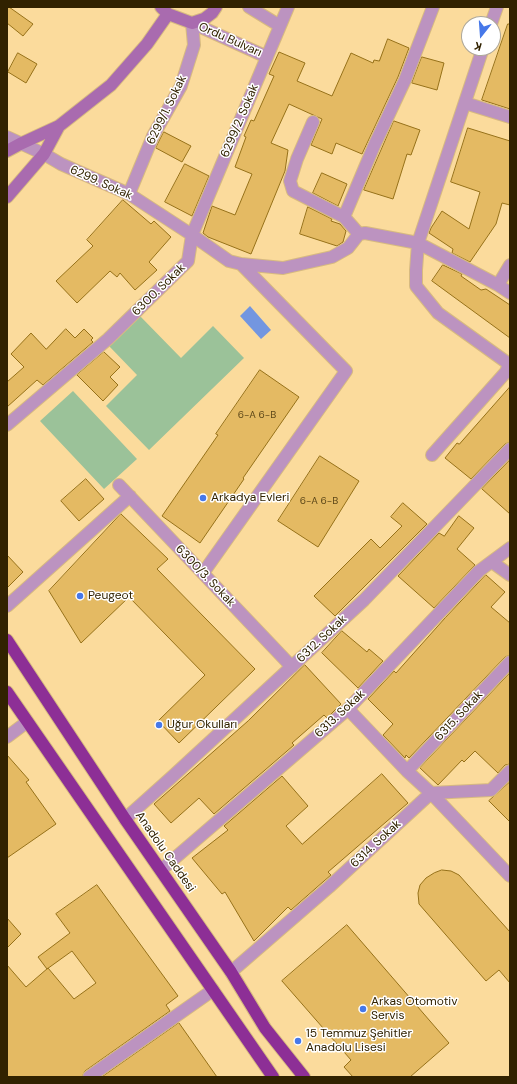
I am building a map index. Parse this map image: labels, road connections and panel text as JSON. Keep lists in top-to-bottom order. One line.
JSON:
{"streets":{"highway":["Anadolu Caddesi"],"main road":["Ordu Bulvarı"],"street":["6299/1. Sokak","6299/2. Sokak","6299. Sokak","6300. Sokak","6300/3. Sokak","6312. Sokak","6313. Sokak","6315. Sokak","6314. Sokak"]},"crossings":[["Ordu Bulvarı","6299/1. Sokak"],["Ordu Bulvarı","6299/2. Sokak"],["6299/1. Sokak","6299. Sokak"],["6299/2. Sokak","6299. Sokak"],["6299/2. Sokak","6300. Sokak"],["6299. Sokak","6300. Sokak"],["6300/3. Sokak","6312. Sokak"],["6312. Sokak","Anadolu Caddesi"],["6313. Sokak","Anadolu Caddesi"],["6314. Sokak","Anadolu Caddesi"]],"places":["Arkadya Evleri","Peugeot","Uğur Okulları","Arkas Otomotiv Servis","15 Temmuz Şehitler Anadolu Lisesi"],"house_numbers":["6-A 6-B","6-A 6-B"],"north":"bottom"}
